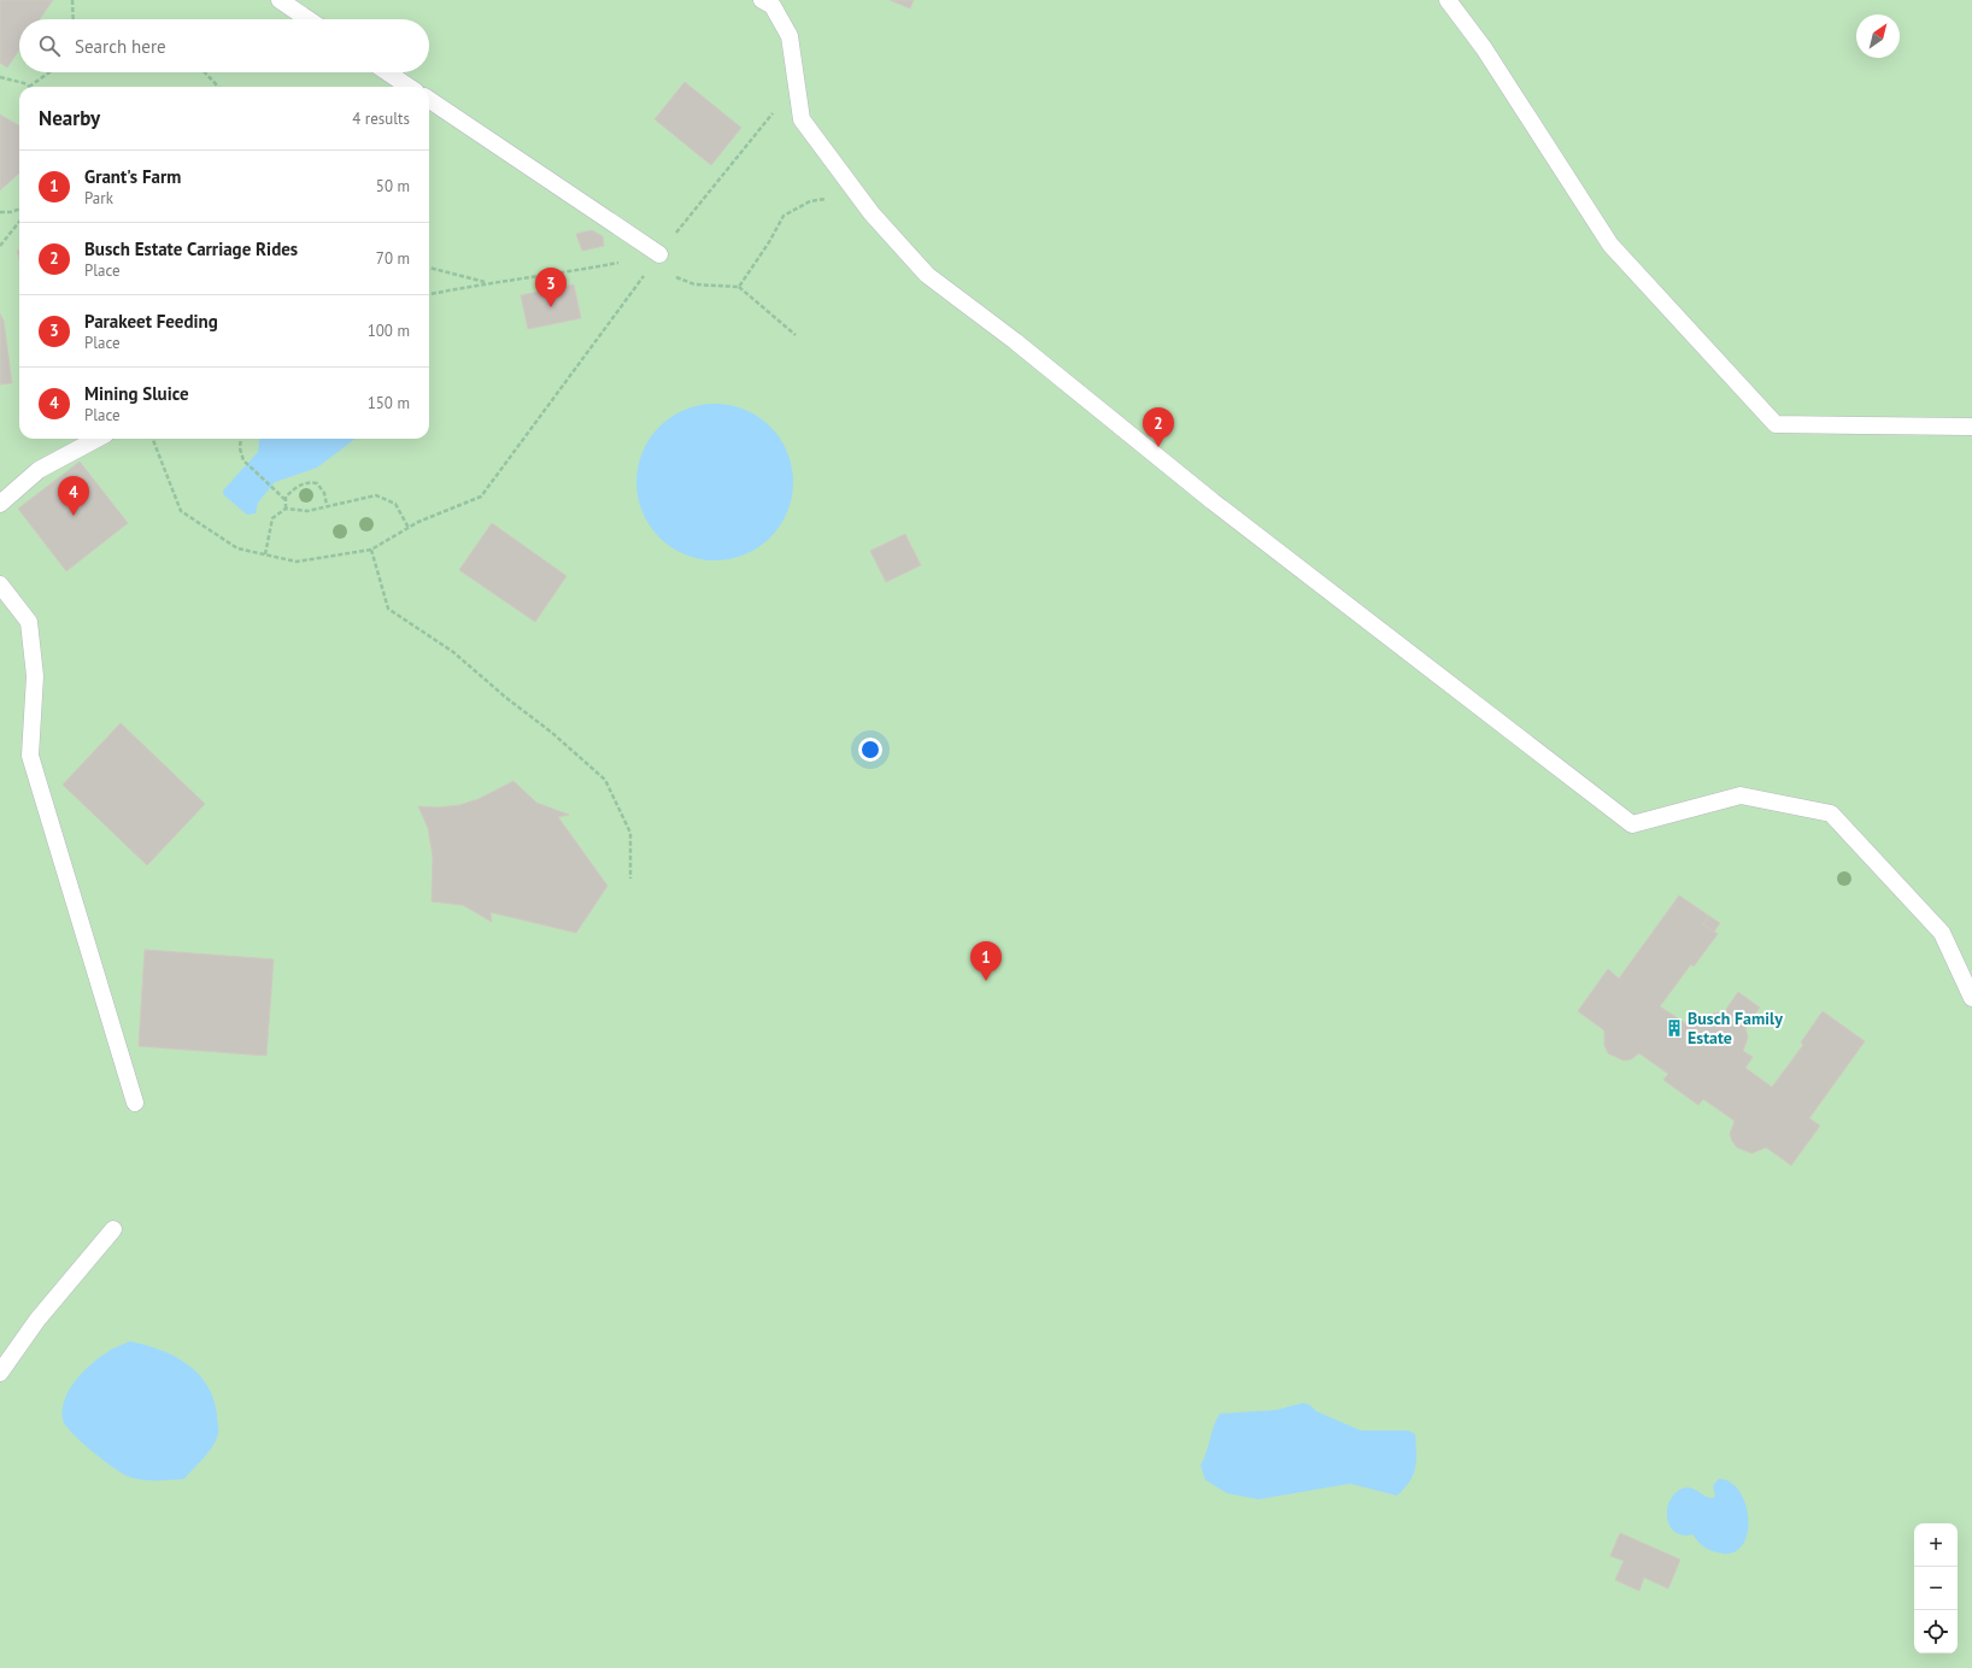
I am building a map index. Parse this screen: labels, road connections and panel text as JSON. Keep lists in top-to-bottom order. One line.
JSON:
{"places":{"building":["Busch Family Estate"]},"north":"top right","page":{"search":"Search here","heading":["Nearby","4 results"],"list":[{"mark":"1","name":"Grant's Farm","note":"Park","value":"50 m"},{"mark":"2","name":"Busch Estate Carriage Rides","note":"Place","value":"70 m"},{"mark":"3","name":"Parakeet Feeding","note":"Place","value":"100 m"},{"mark":"4","name":"Mining Sluice","note":"Place","value":"150 m"}],"pins":["3","2","4","1"],"map_buttons":["+","−"]}}
